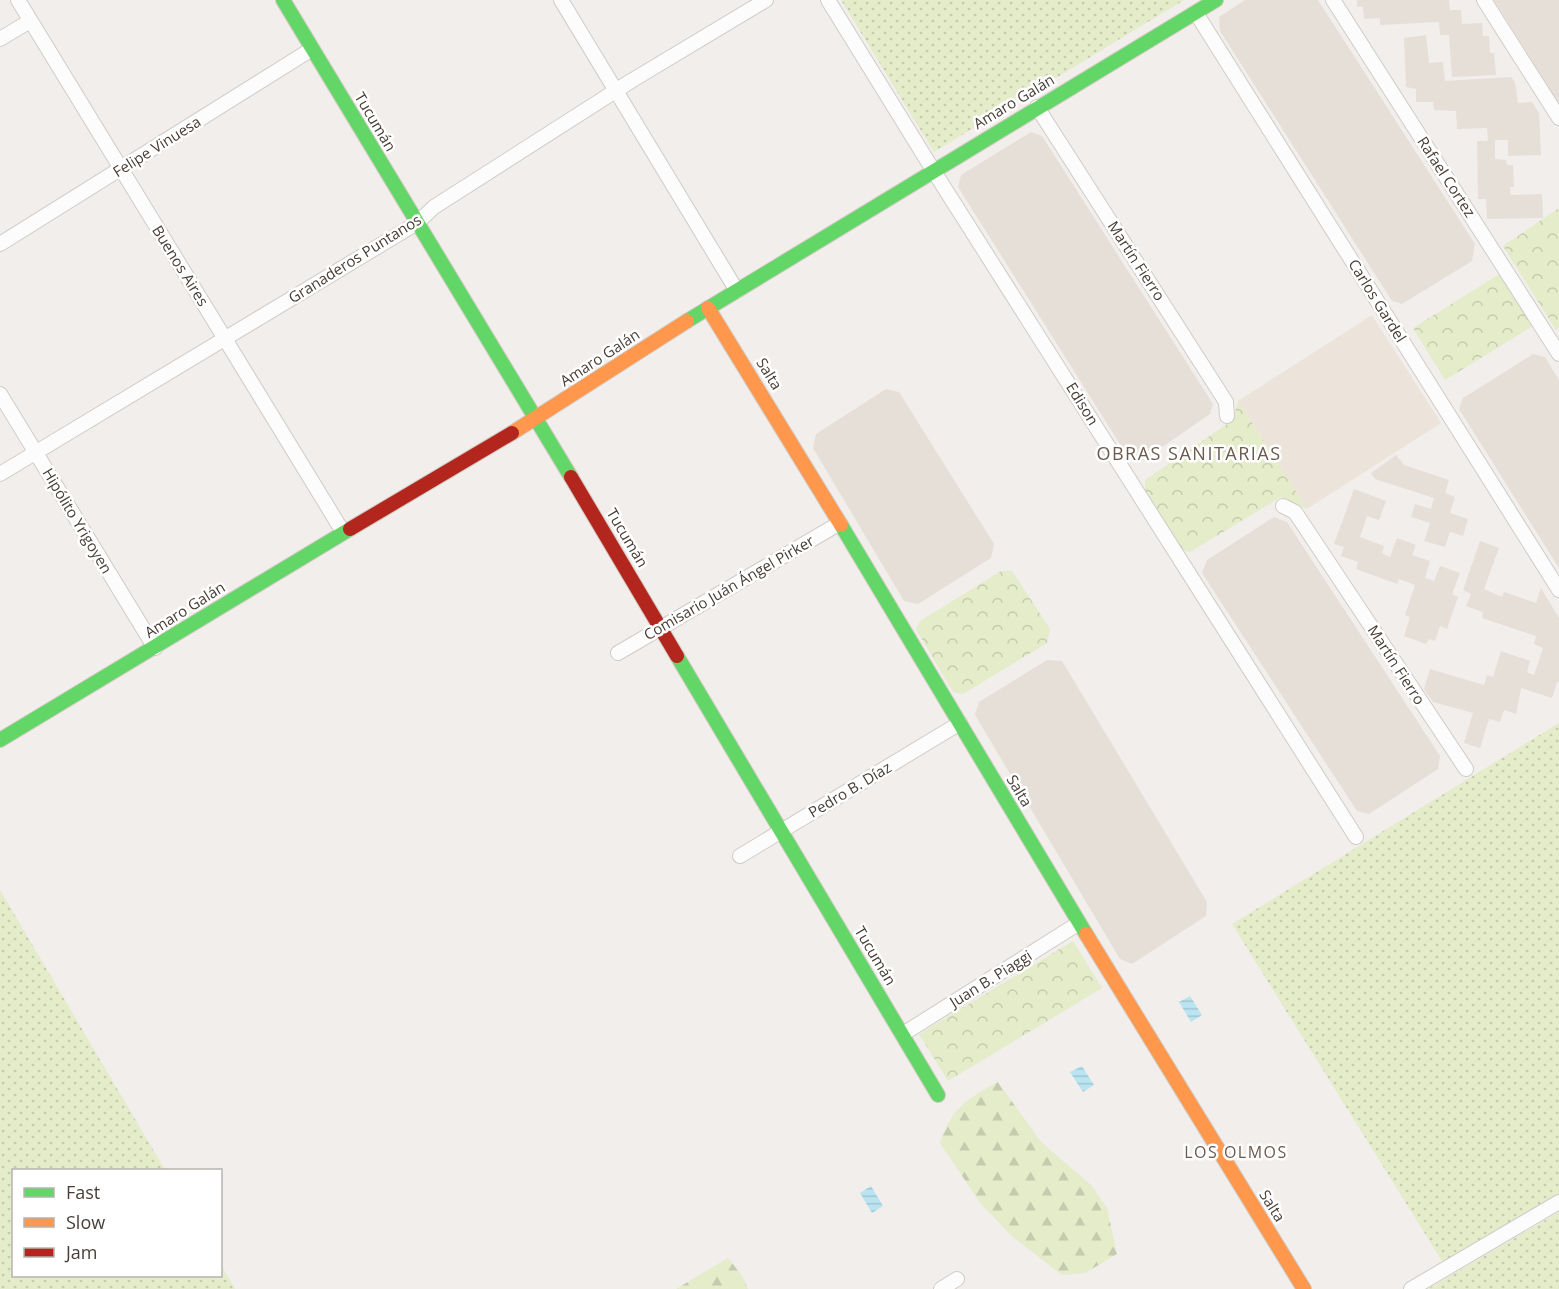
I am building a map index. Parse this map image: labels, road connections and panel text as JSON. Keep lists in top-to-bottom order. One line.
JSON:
{"streets":{"street":["Amaro Galán","Tucumán","Felipe Vinuesa","Rafael Cortez","Granaderos Puntanos","Martín Fierro","Buenos Aires","Carlos Gardel","Salta","Edison","Hipólito Yrigoyen","Comisario Juán Ángel Pirker","Pedro B. Díaz","Juan B. Piaggi"]},"crossings":[["Amaro Galán","Tucumán"],["Amaro Galán","Martín Fierro"],["Amaro Galán","Buenos Aires"],["Amaro Galán","Carlos Gardel"],["Amaro Galán","Salta"],["Amaro Galán","Edison"],["Amaro Galán","Hipólito Yrigoyen"],["Tucumán","Felipe Vinuesa"],["Tucumán","Granaderos Puntanos"],["Tucumán","Comisario Juán Ángel Pirker"],["Tucumán","Pedro B. Díaz"],["Tucumán","Juan B. Piaggi"],["Felipe Vinuesa","Buenos Aires"],["Granaderos Puntanos","Buenos Aires"],["Granaderos Puntanos","Hipólito Yrigoyen"],["Salta","Comisario Juán Ángel Pirker"],["Salta","Pedro B. Díaz"],["Salta","Juan B. Piaggi"]],"districts":["OBRAS SANITARIAS","LOS OLMOS"],"legend":["Fast","Slow","Jam"]}
